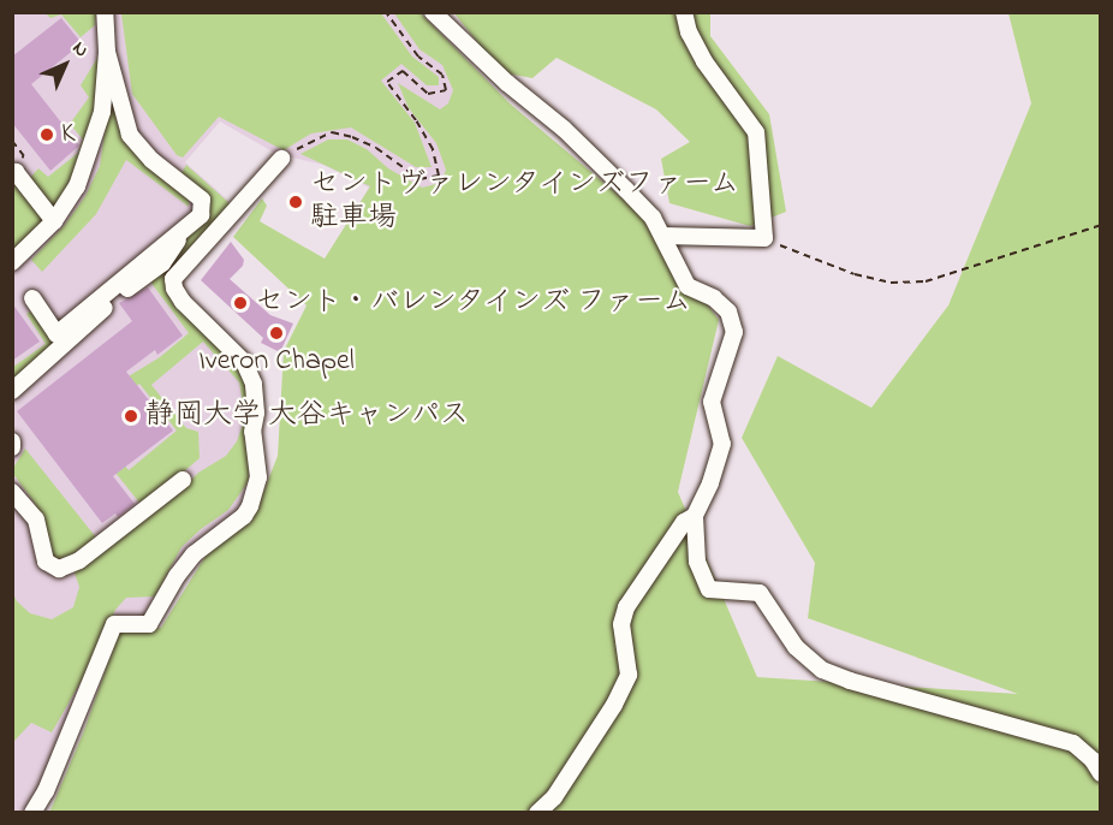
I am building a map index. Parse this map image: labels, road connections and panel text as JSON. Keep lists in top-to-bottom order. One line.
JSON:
{"places":["K","セントヴァレンタインズファーム 駐車場","セント・バレンタインズ ファーム","Iveron Chapel","静岡大学 大谷キャンパス"],"north":"top right"}
